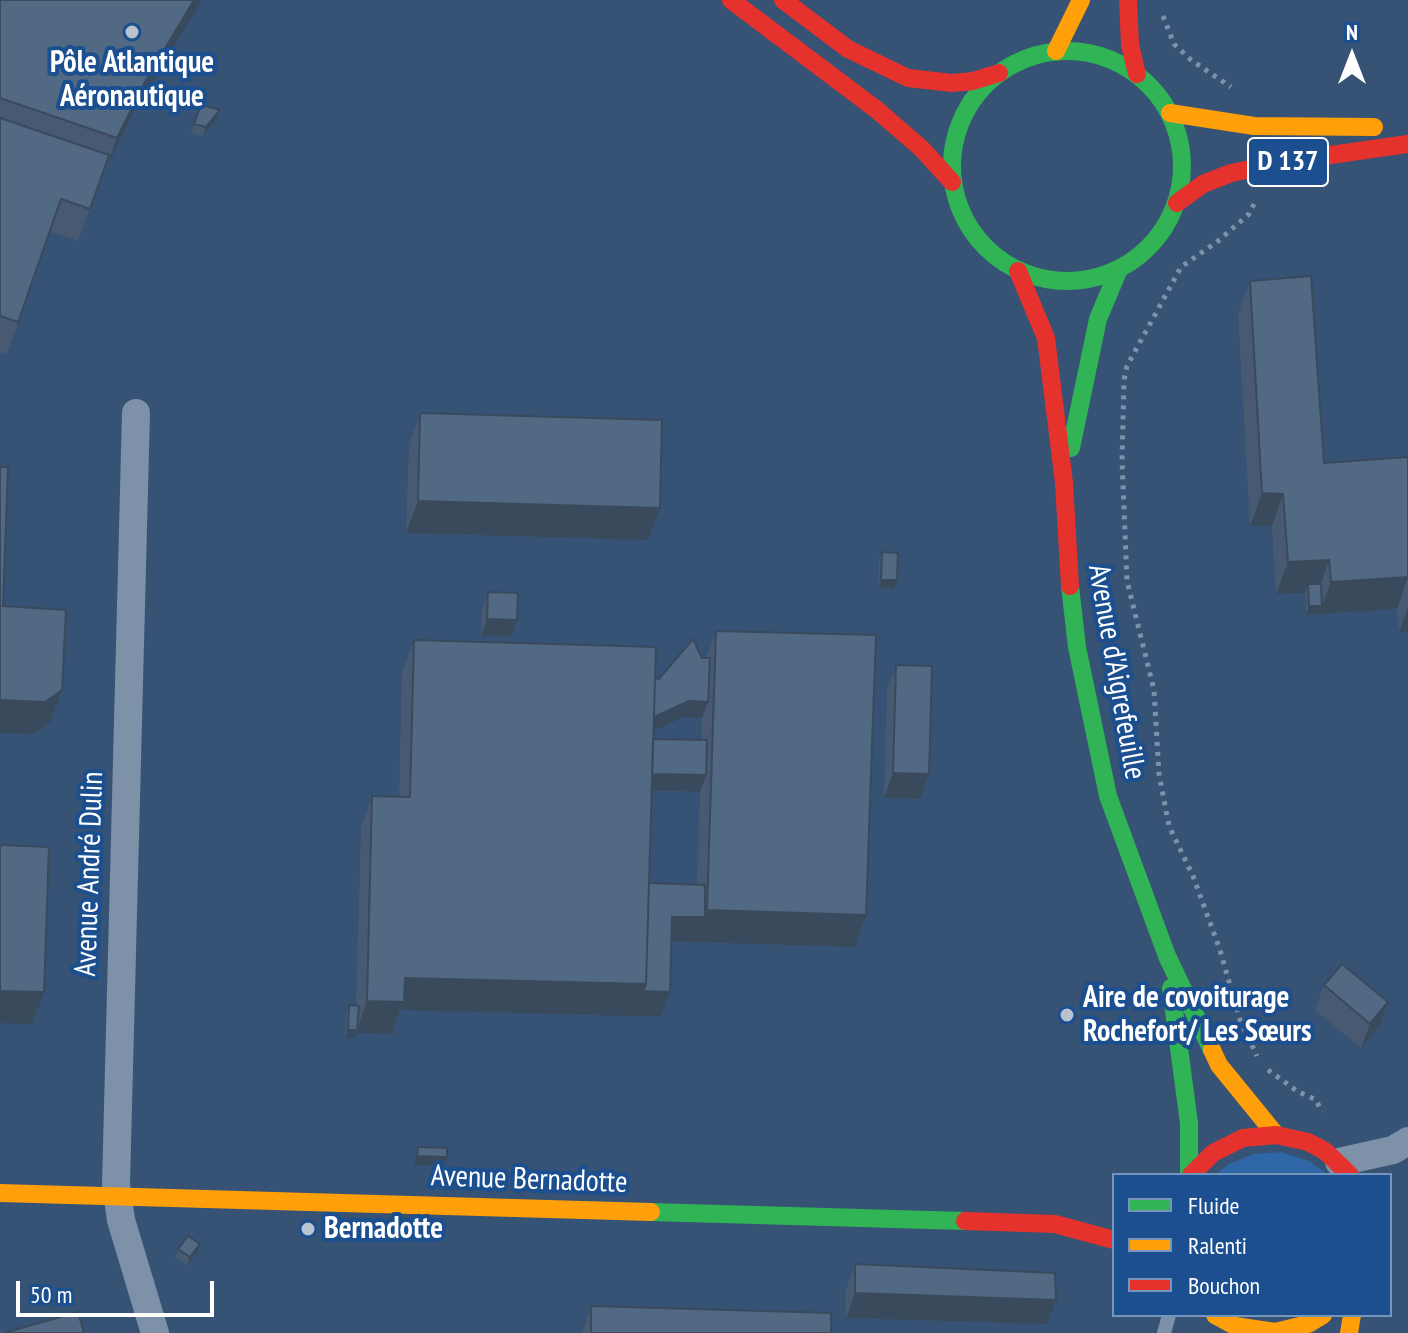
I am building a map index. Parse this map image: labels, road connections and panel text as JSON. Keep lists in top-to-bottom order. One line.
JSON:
{"streets":{"main road":["D 137","Avenue d'Aigrefeuille","Avenue Bernadotte"],"street":["Avenue André Dulin"]},"crossings":[["D 137","Avenue d'Aigrefeuille"],["Avenue André Dulin","Avenue Bernadotte"]],"places":["Pôle Atlantique Aéronautique","Aire de covoiturage Rochefort/ Les Sœurs","Bernadotte"],"legend":["Fluide","Ralenti","Bouchon"],"scale_bar":"50 m","north":"top"}
